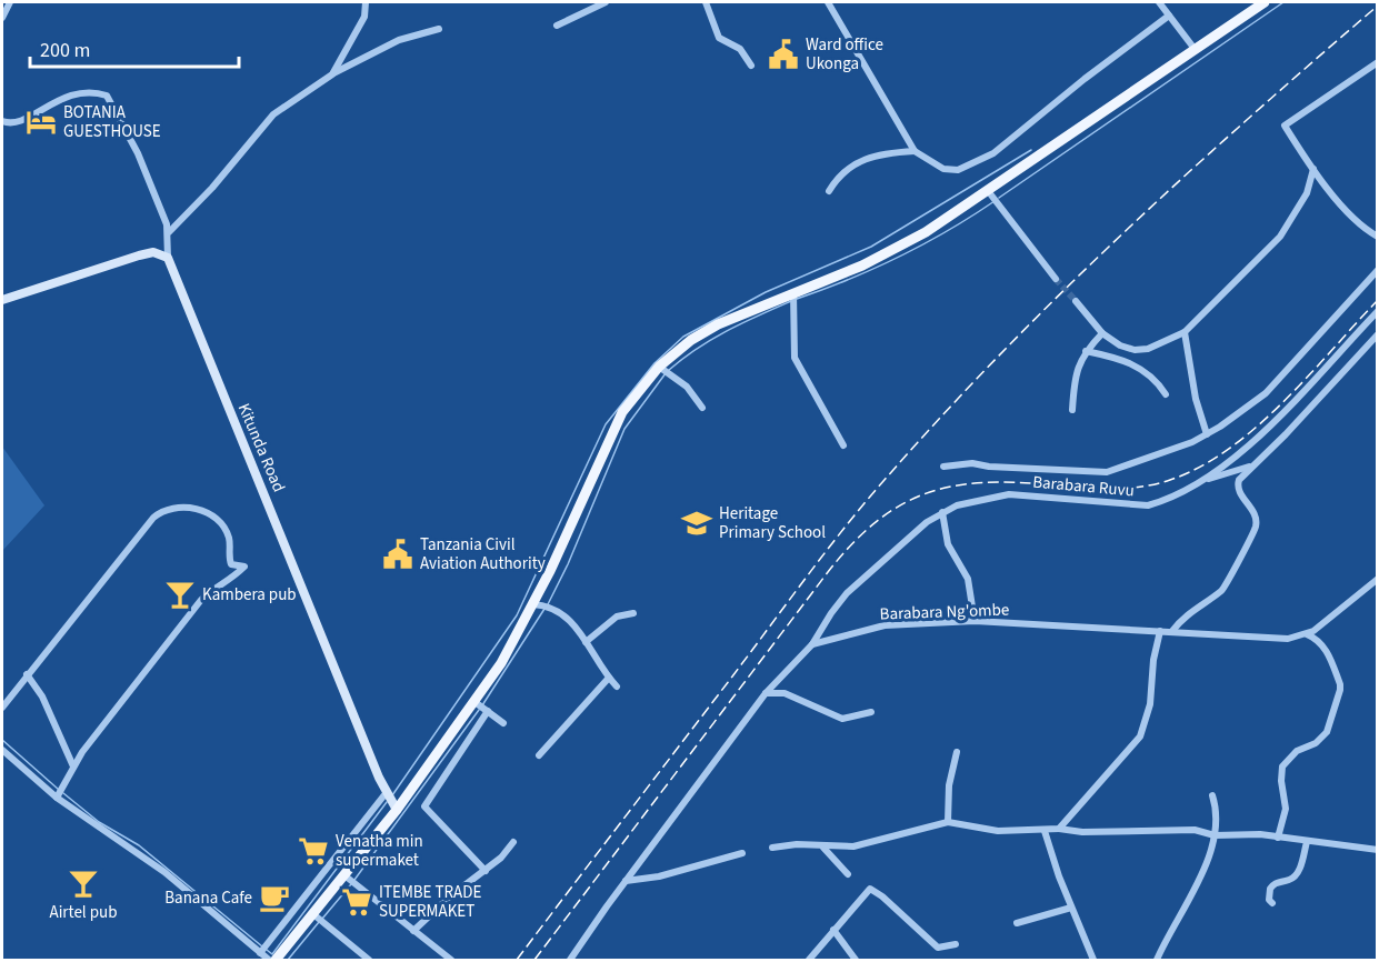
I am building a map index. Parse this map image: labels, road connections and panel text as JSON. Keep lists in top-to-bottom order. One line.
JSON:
{"streets":{"street":["Kitunda Road","Barabara Ruvu","Barabara Ng'ombe"]},"crossings":[["Barabara Ruvu","Barabara Ng'ombe"]],"places":{"public building":["Ward office Ukonga","Tanzania Civil Aviation Authority"],"hotel":["BOTANIA GUESTHOUSE"],"school or university":["Heritage Primary School"],"bar":["Kambera pub","Airtel pub"],"supermarket":["Venatha min supermaket","ITEMBE TRADE SUPERMAKET"],"cafe":["Banana Cafe"]},"scale_bar":"200 m"}
